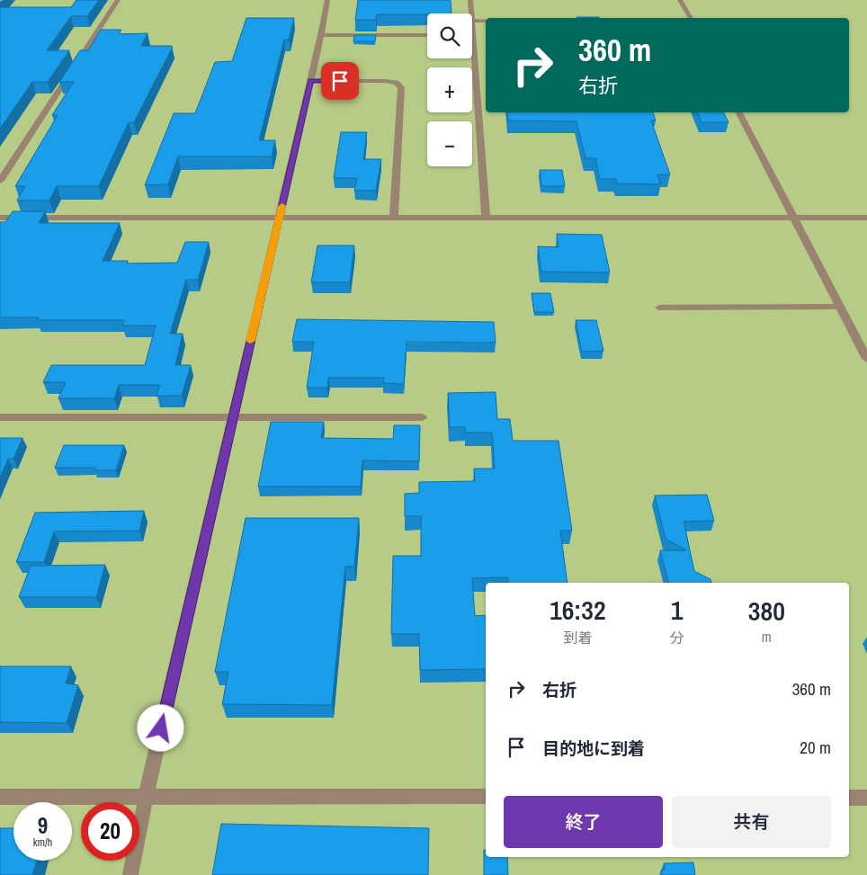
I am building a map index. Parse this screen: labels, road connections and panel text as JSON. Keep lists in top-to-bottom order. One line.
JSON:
{"page":{"map_buttons":["+","−"],"turn":["360 m","右折"],"eta":["16:32","到着","1","分","380","m"],"list":[{"name":"右折","value":"360 m"},{"name":"目的地に到着","value":"20 m"}],"buttons":["終了","共有"],"speed":"9 km/h","limit":"20"}}
